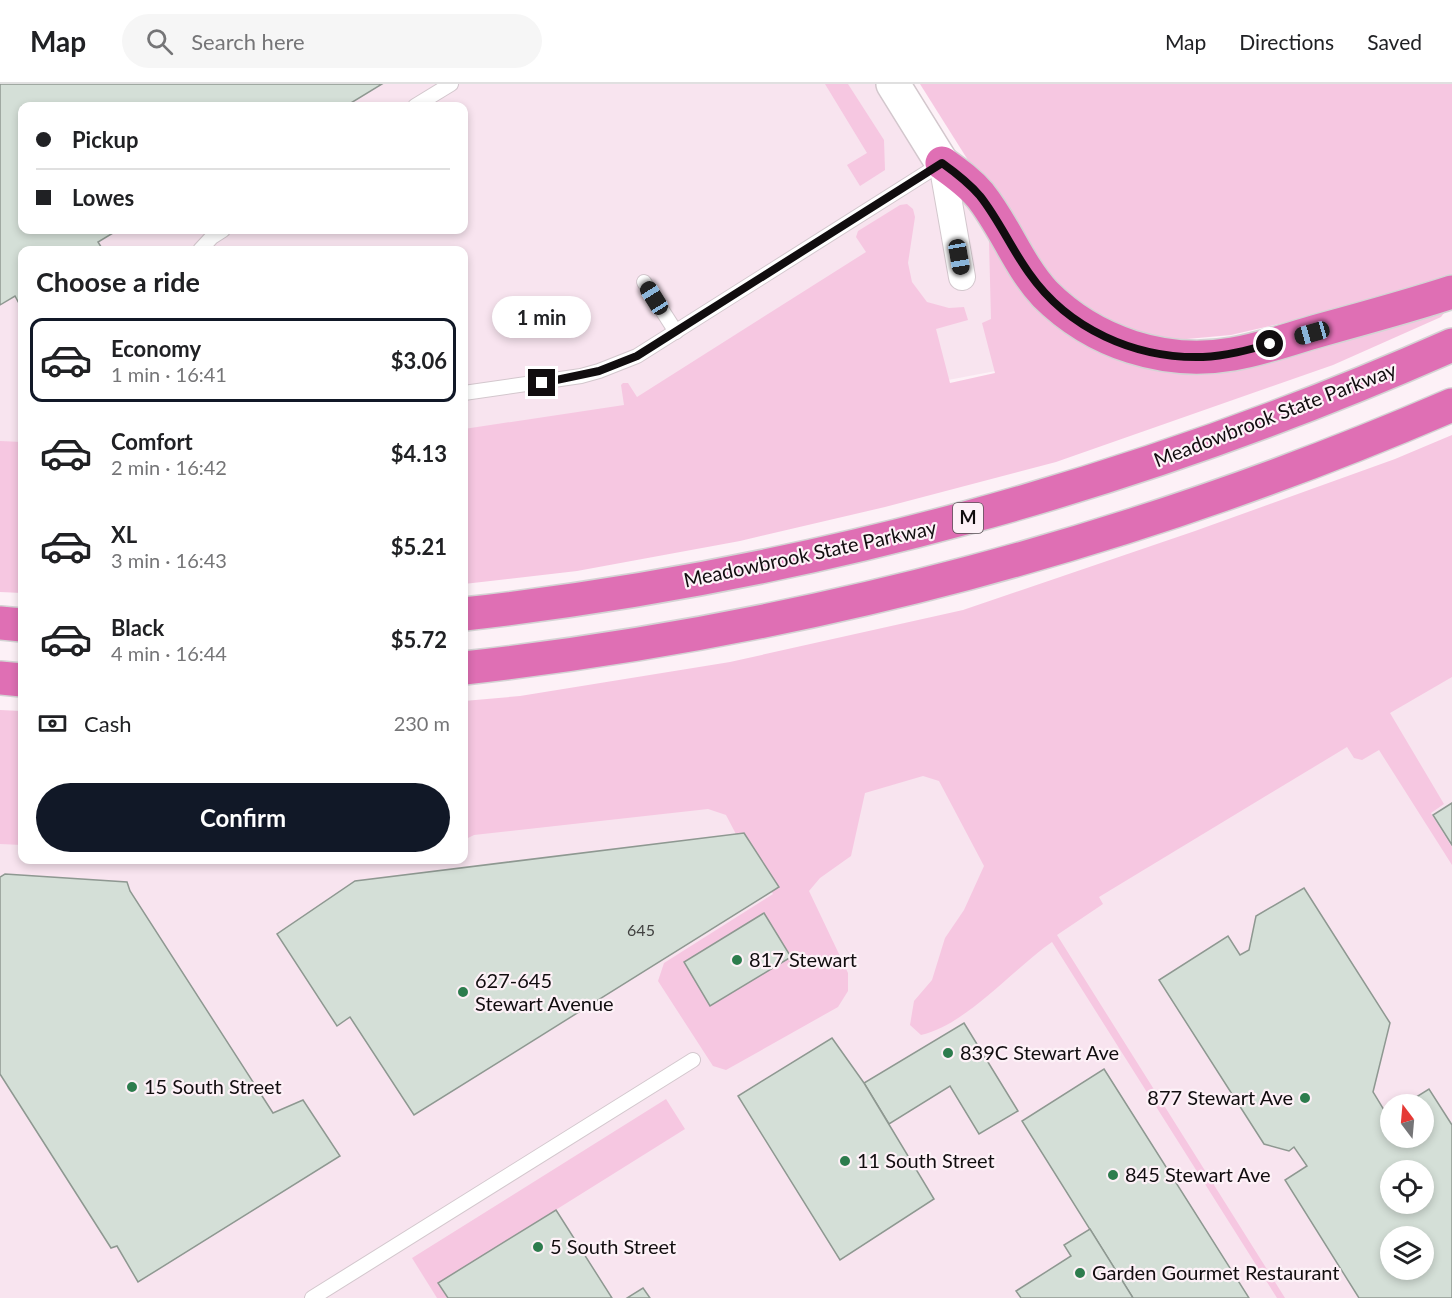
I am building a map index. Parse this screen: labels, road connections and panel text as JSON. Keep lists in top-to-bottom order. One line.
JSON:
{"streets":{"highway":["Meadowbrook State Parkway","M"]},"places":["817 Stewart","627-645 Stewart Avenue","839C Stewart Ave","15 South Street","877 Stewart Ave","11 South Street","845 Stewart Ave","5 South Street","Garden Gourmet Restaurant"],"house_numbers":["645"],"north":"top","page":{"header":"Map","search":"Search here","nav":["Map","Directions","Saved"],"banner":["Pickup","Lowes"],"heading":"Choose a ride","bubble":"1 min","list":[{"name":"Economy","note":"1 min · 16:41","value":"$3.06"},{"name":"Comfort","note":"2 min · 16:42","value":"$4.13"},{"name":"XL","note":"3 min · 16:43","value":"$5.21"},{"name":"Black","note":"4 min · 16:44","value":"$5.72"}],"pay":["Cash","230 m"],"buttons":"Confirm"}}
